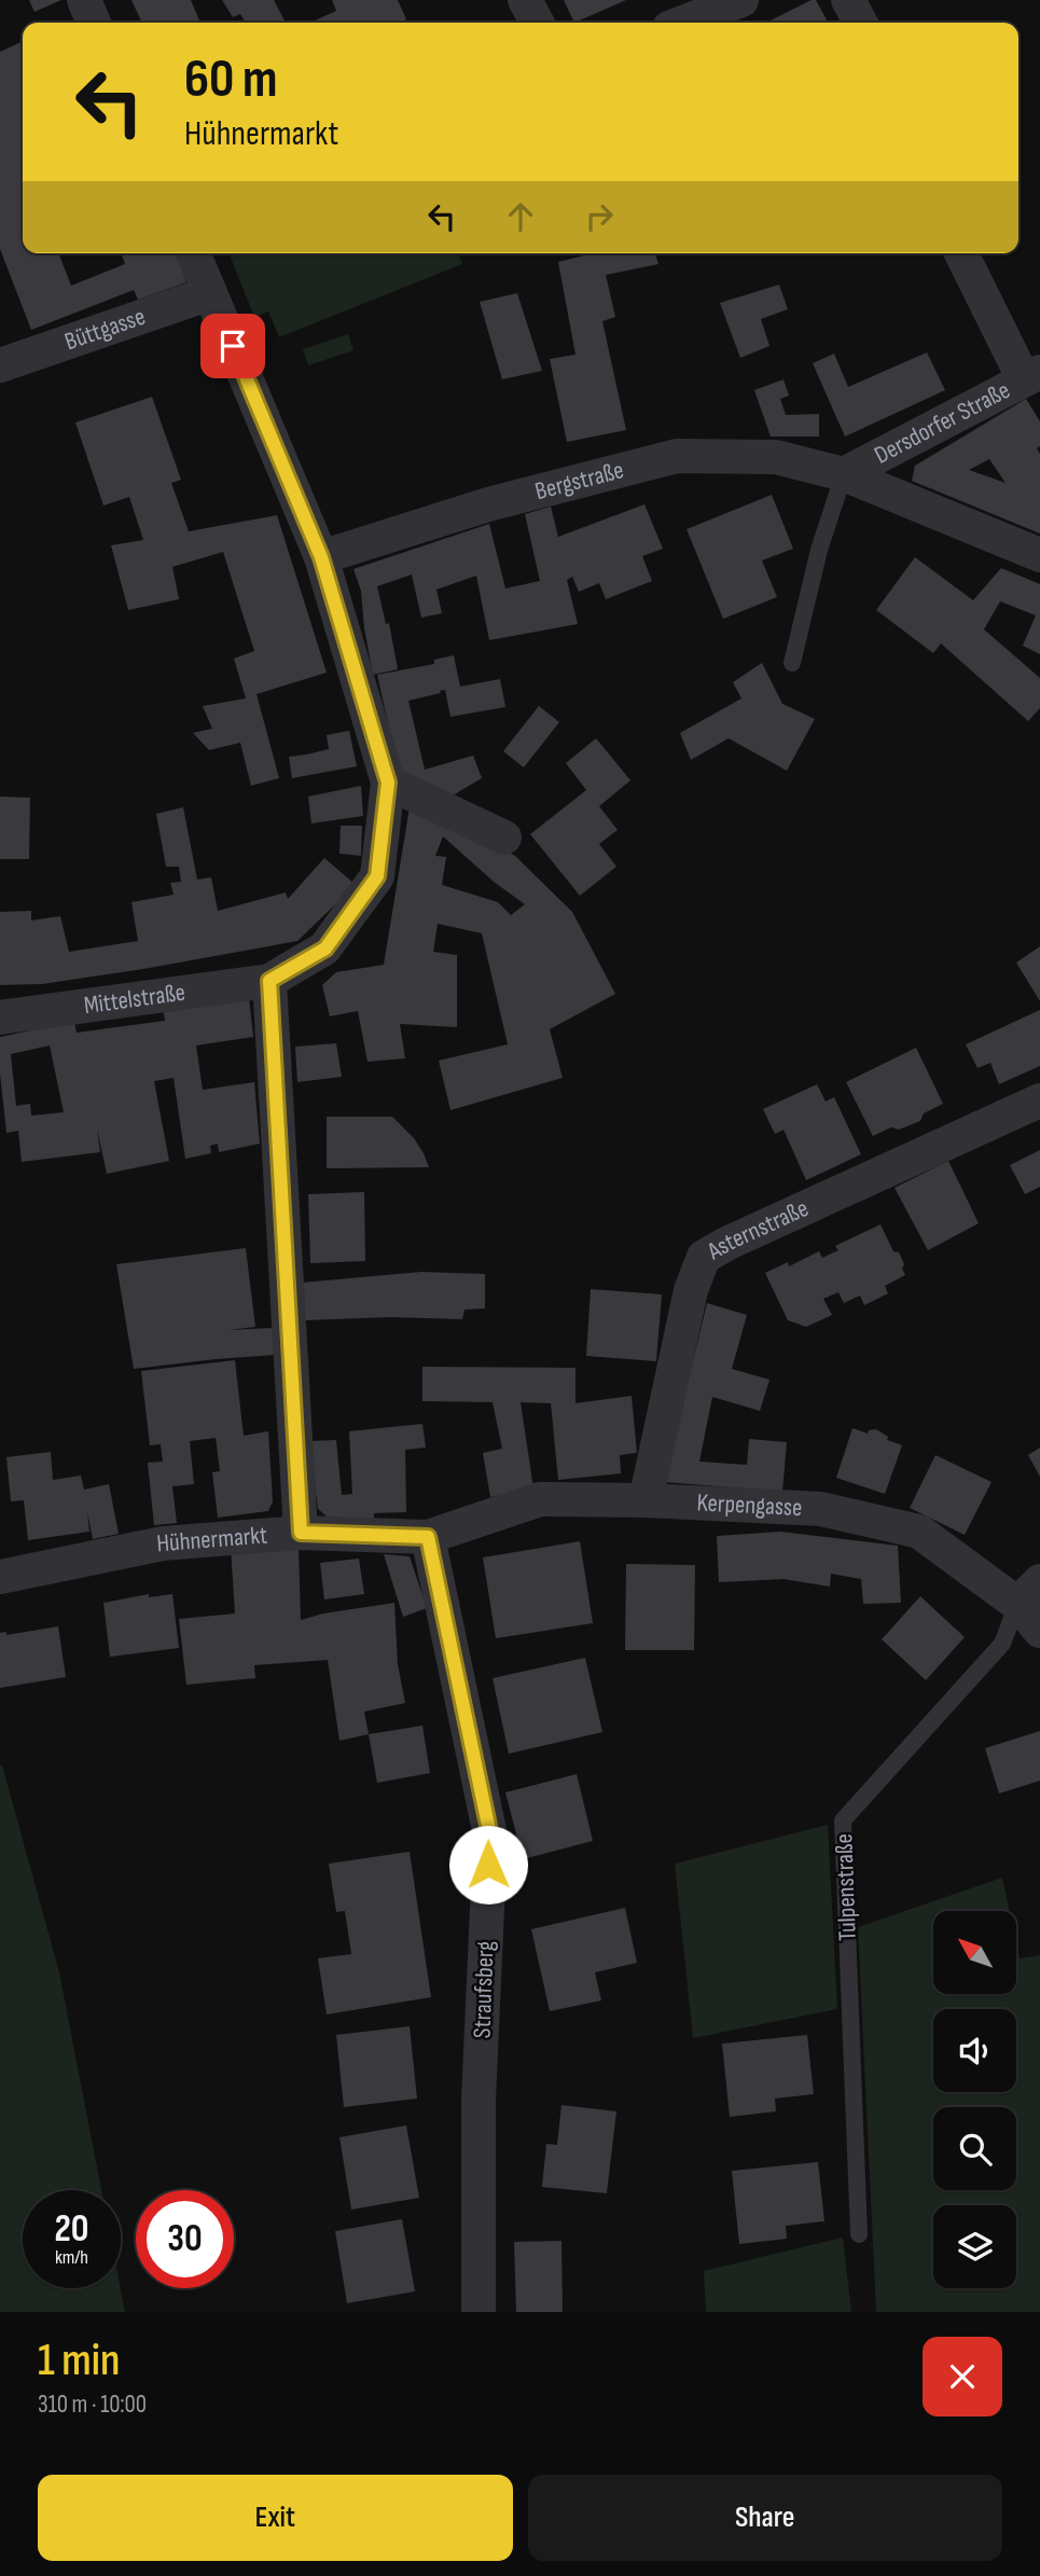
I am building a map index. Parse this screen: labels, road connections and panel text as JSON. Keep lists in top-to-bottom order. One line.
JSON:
{"streets":{"street":["Büttgasse","Dersdorfer Straße","Bergstraße","Mittelstraße","Asternstraße","Kerpengasse","Hühnermarkt","Straufsberg"],"lane":["Tulpenstraße"]},"crossings":[["Dersdorfer Straße","Bergstraße"],["Asternstraße","Kerpengasse"],["Kerpengasse","Hühnermarkt"],["Kerpengasse","Tulpenstraße"],["Kerpengasse","Straufsberg"],["Hühnermarkt","Straufsberg"]],"north":"top left","page":{"turn":["60 m","Hühnermarkt"],"speed":"20 km/h","limit":"30","heading":["1 min","310 m · 10:00"],"buttons":["Exit","Share"]}}
